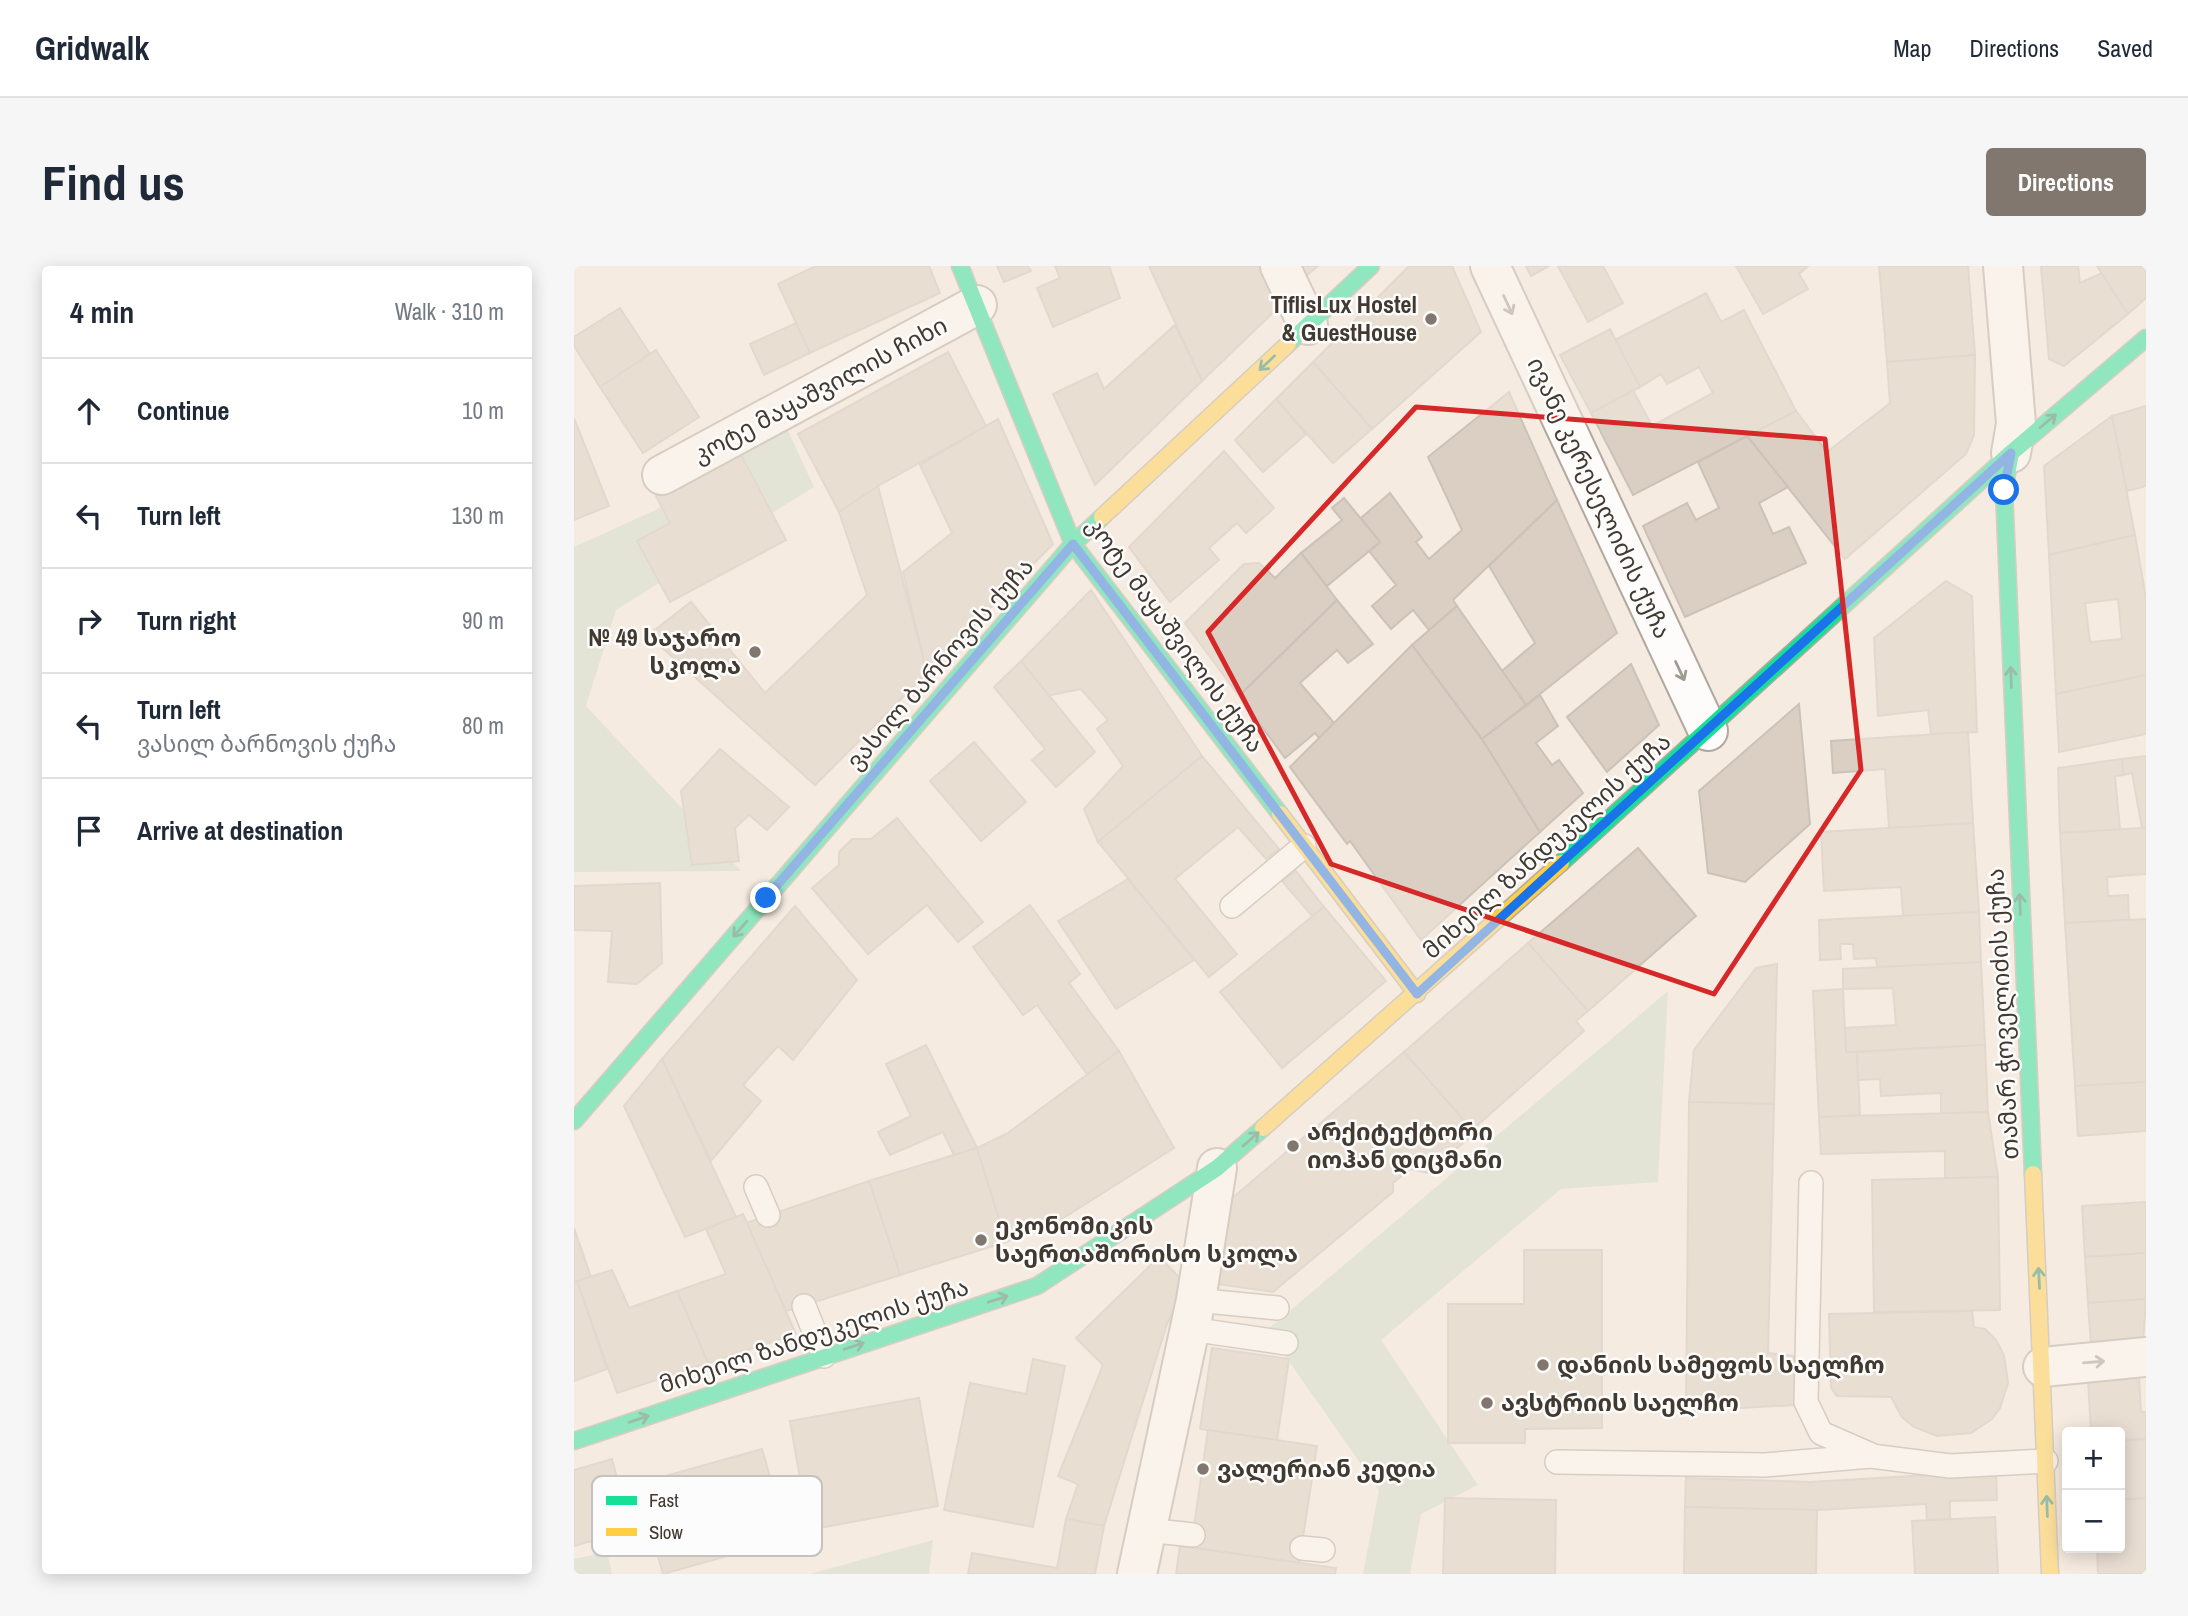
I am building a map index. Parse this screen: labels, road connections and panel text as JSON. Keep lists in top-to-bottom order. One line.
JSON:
{"streets":{"street":["კოტე მაყაშვილის ჩიხი","ივანე კერესელიძის ქუჩა","კოტე მაყაშვილის ქუჩა","ვასილ ბარნოვის ქუჩა","მიხეილ ზანდუკელის ქუჩა","თამარ ჭოველიძის ქუჩა"]},"crossings":[["კოტე მაყაშვილის ჩიხი","კოტე მაყაშვილის ქუჩა"],["ივანე კერესელიძის ქუჩა","მიხეილ ზანდუკელის ქუჩა"],["კოტე მაყაშვილის ქუჩა","ვასილ ბარნოვის ქუჩა"],["კოტე მაყაშვილის ქუჩა","მიხეილ ზანდუკელის ქუჩა"],["მიხეილ ზანდუკელის ქუჩა","თამარ ჭოველიძის ქუჩა"]],"one_way":["ივანე კერესელიძის ქუჩა","ვასილ ბარნოვის ქუჩა","მიხეილ ზანდუკელის ქუჩა","თამარ ჭოველიძის ქუჩა"],"places":["TiflisLux Hostel & GuestHouse","№ 49 საჯარო სკოლა","არქიტექტორი იოჰან დიცმანი","ეკონომიკის საერთაშორისო სკოლა","დანიის სამეფოს საელჩო","ავსტრიის საელჩო","ვალერიან კედია"],"legend":["Fast","Slow"],"page":{"header":"Gridwalk","nav":["Map","Directions","Saved"],"buttons":"Directions","title":"Find us","heading":["4 min","Walk · 310 m"],"list":[["Continue","10 m"],["Turn left","130 m"],["Turn right","90 m"],["Turn left","ვასილ ბარნოვის ქუჩა","80 m"],"Arrive at destination"],"map_buttons":["+","−"]}}
